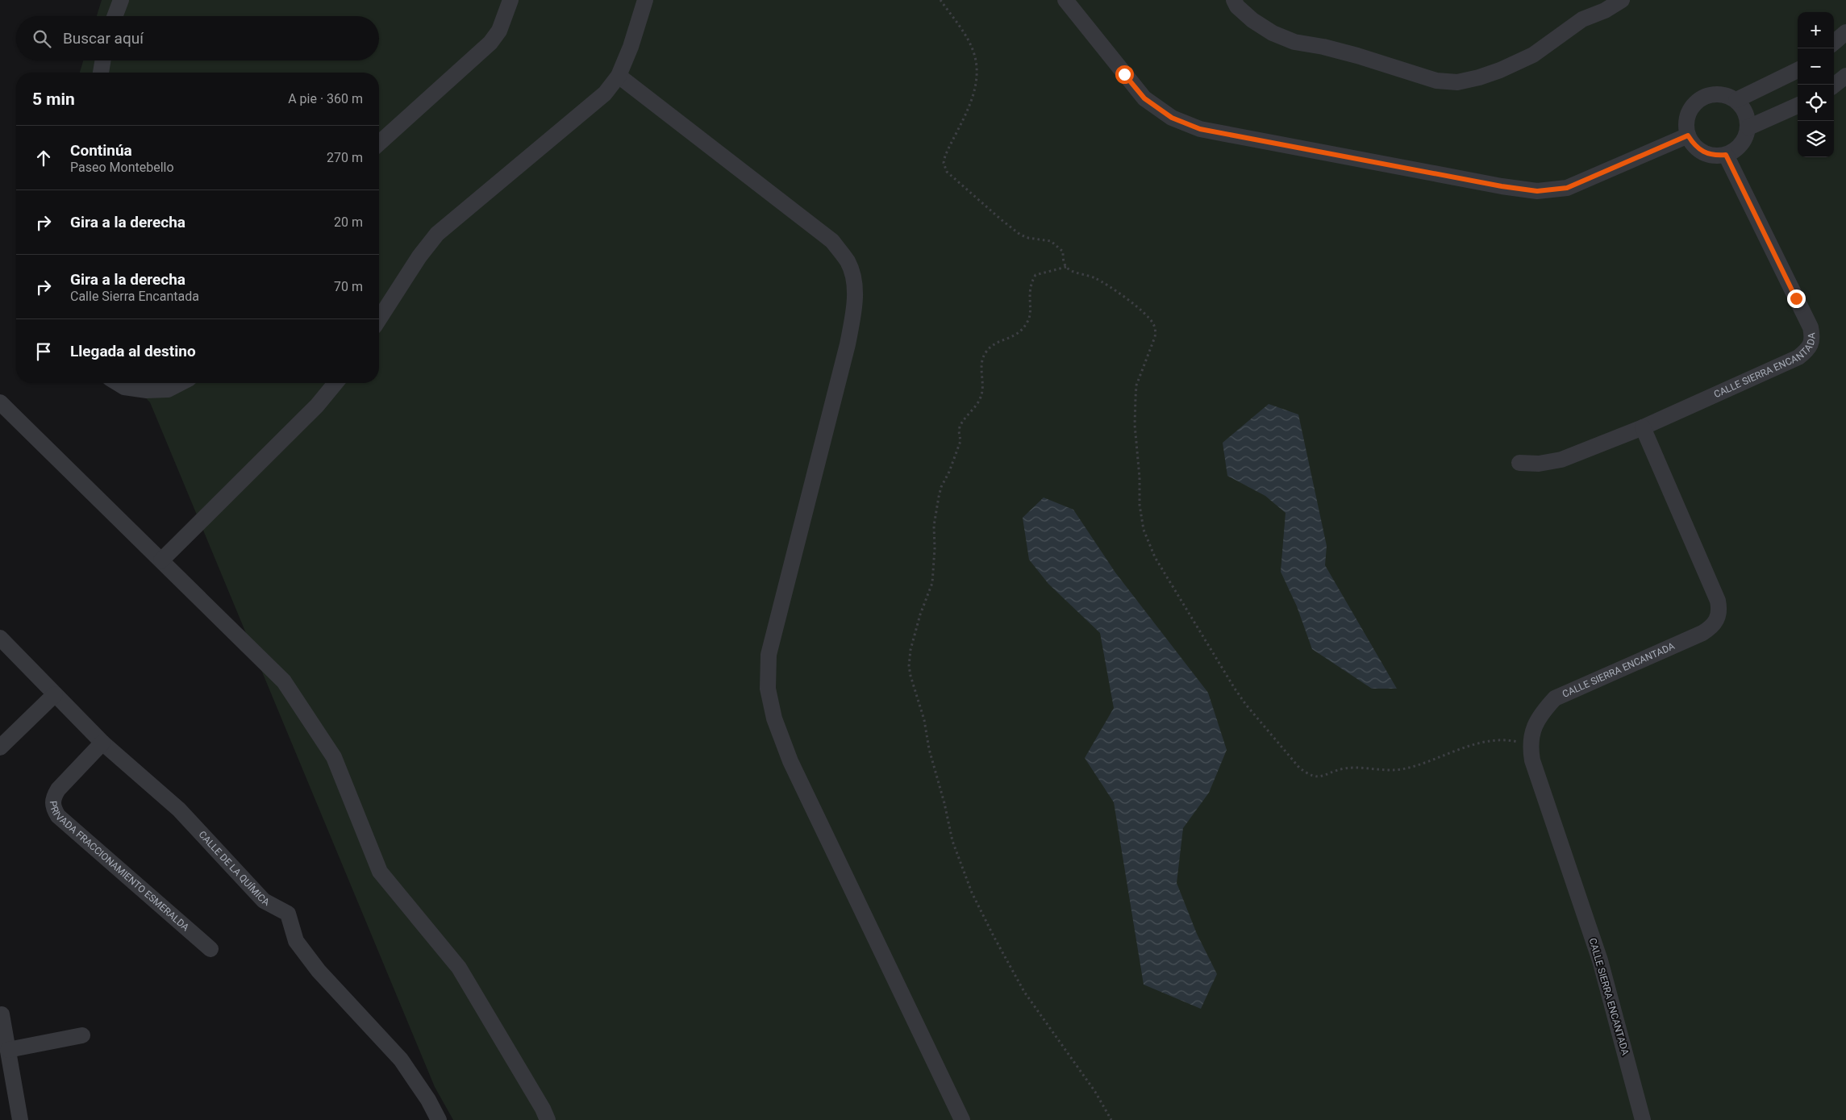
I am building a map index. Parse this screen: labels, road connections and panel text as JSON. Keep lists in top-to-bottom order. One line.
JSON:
{"streets":{"street":["CALLE SIERRA ENCANTADA","PRIVADA FRACCIONAMIENTO ESMERALDA","CALLE DE LA QUÍMICA"]},"crossings":[["PRIVADA FRACCIONAMIENTO ESMERALDA","CALLE DE LA QUÍMICA"]],"page":{"map_buttons":["+","−"],"search":"Buscar aquí","heading":["5 min","A pie · 360 m"],"list":[["Continúa","Paseo Montebello","270 m"],["Gira a la derecha","20 m"],["Gira a la derecha","Calle Sierra Encantada","70 m"],"Llegada al destino"]}}
